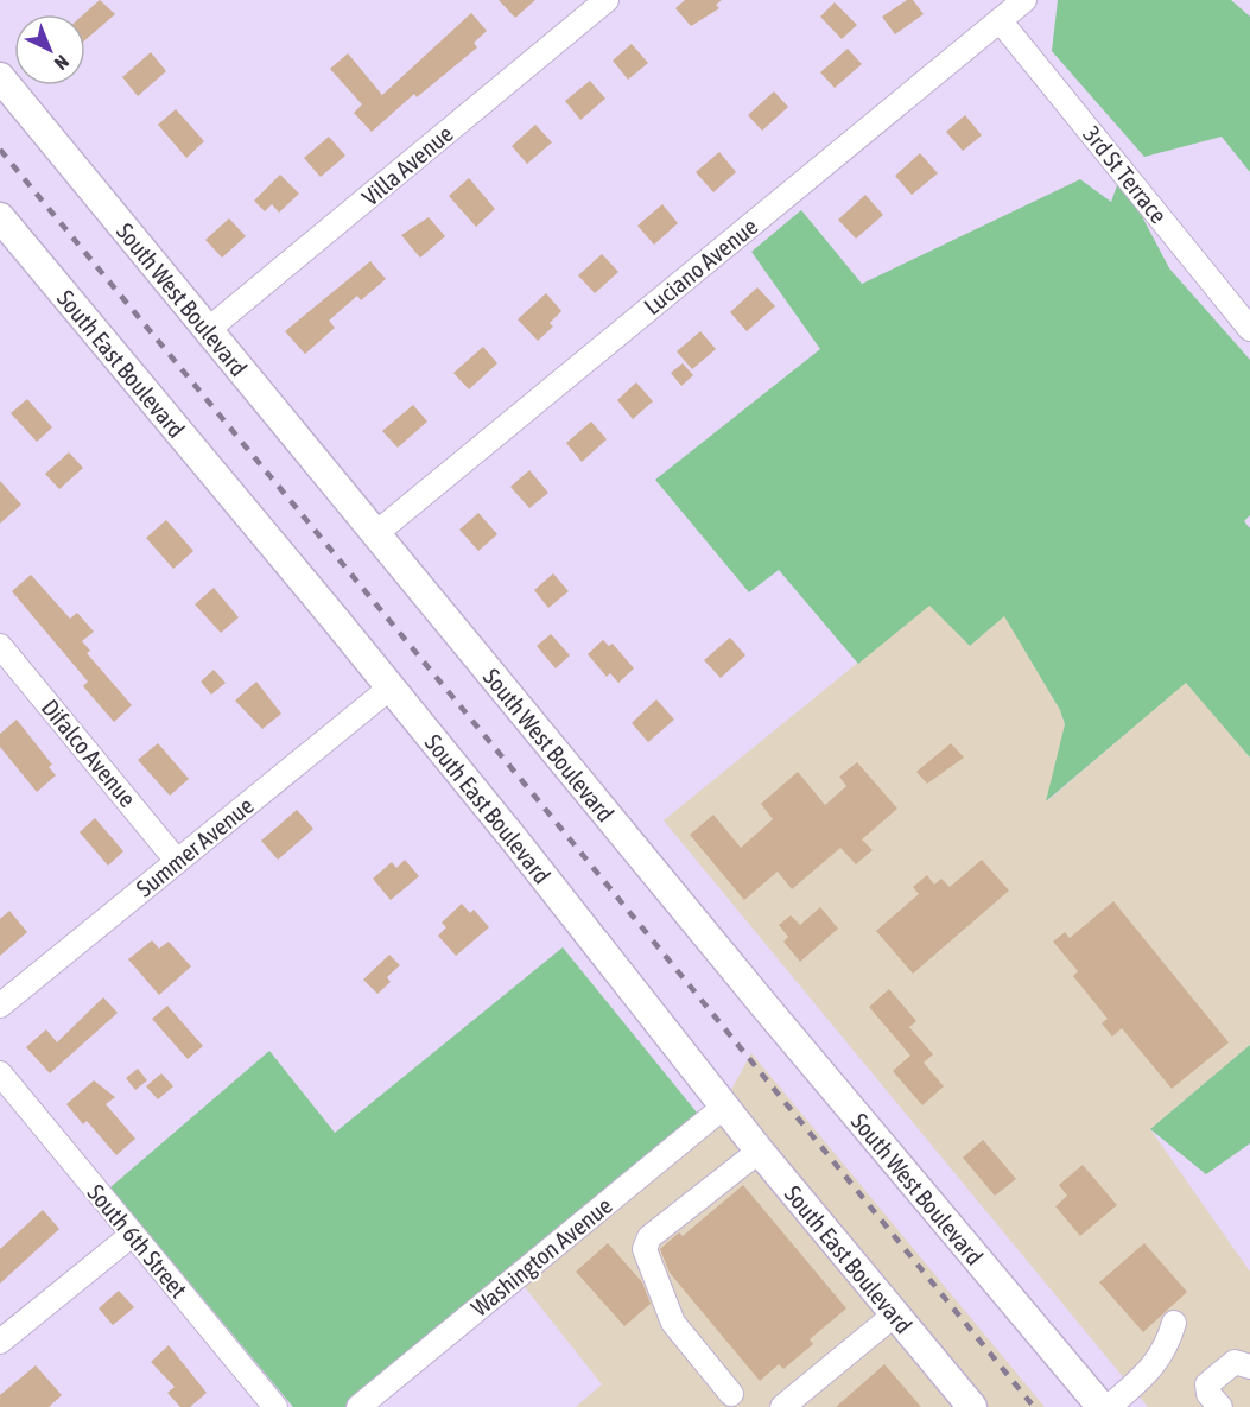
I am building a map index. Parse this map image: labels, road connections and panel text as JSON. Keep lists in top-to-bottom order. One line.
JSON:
{"streets":{"main road":["South West Boulevard","South East Boulevard"],"street":["Villa Avenue","3rd St Terrace","Luciano Avenue","Difalco Avenue","Summer Avenue","South 6th Street","Washington Avenue"]},"crossings":[["Villa Avenue","South West Boulevard"],["3rd St Terrace","Luciano Avenue"],["Luciano Avenue","South West Boulevard"],["South East Boulevard","Summer Avenue"],["South East Boulevard","Washington Avenue"],["Difalco Avenue","Summer Avenue"]],"north":"bottom right"}
